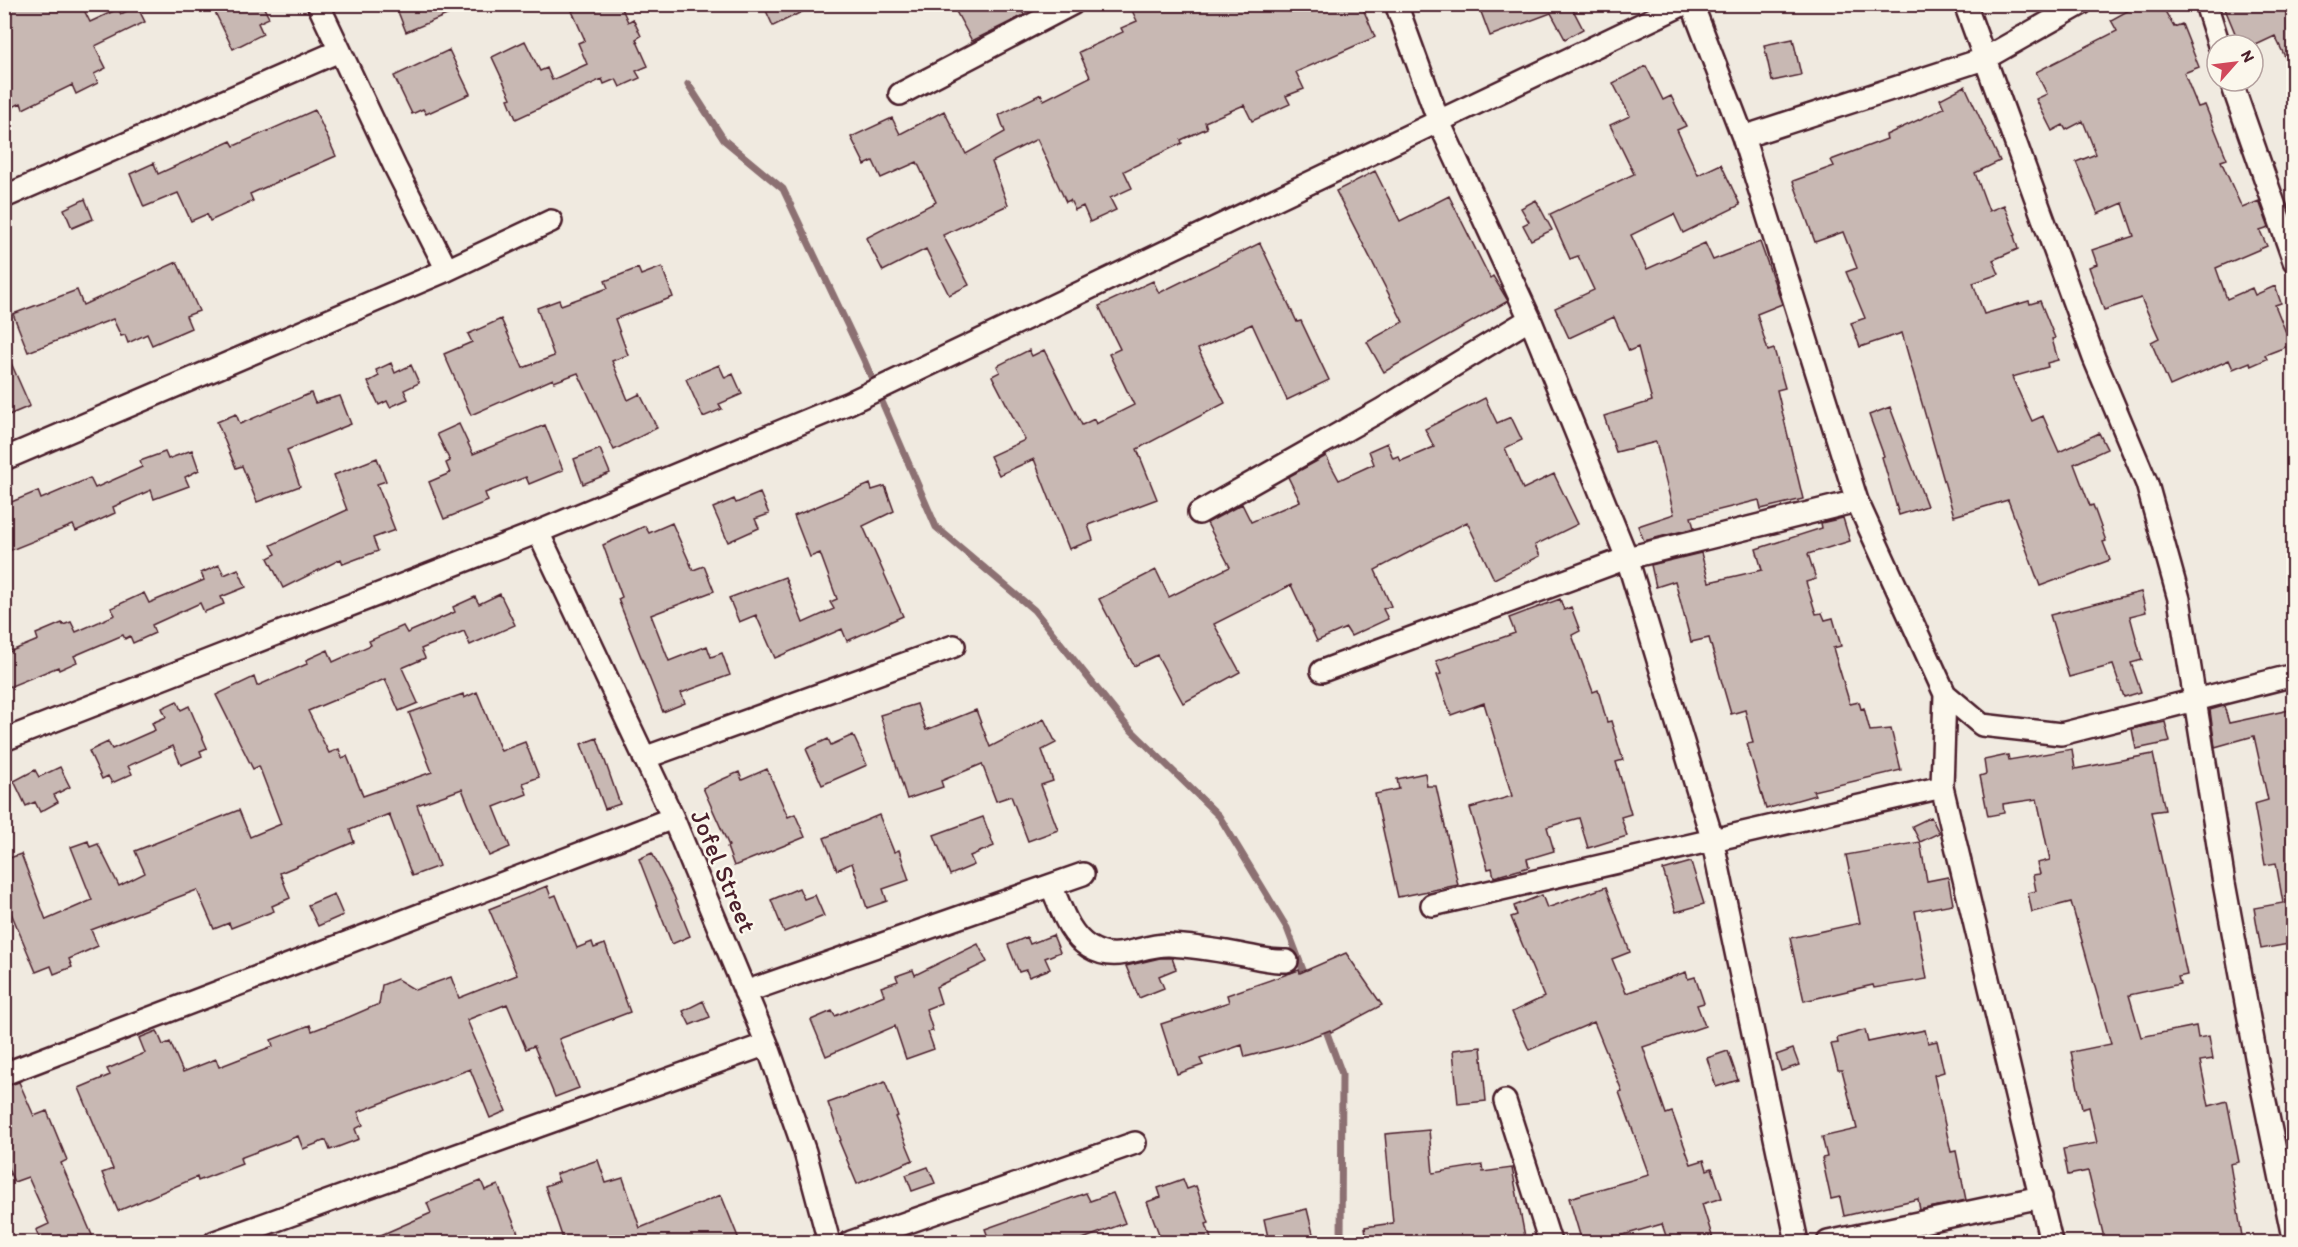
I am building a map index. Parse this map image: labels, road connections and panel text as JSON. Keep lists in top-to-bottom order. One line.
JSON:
{"streets":{"street":["Jofel Street"]},"north":"top right"}
